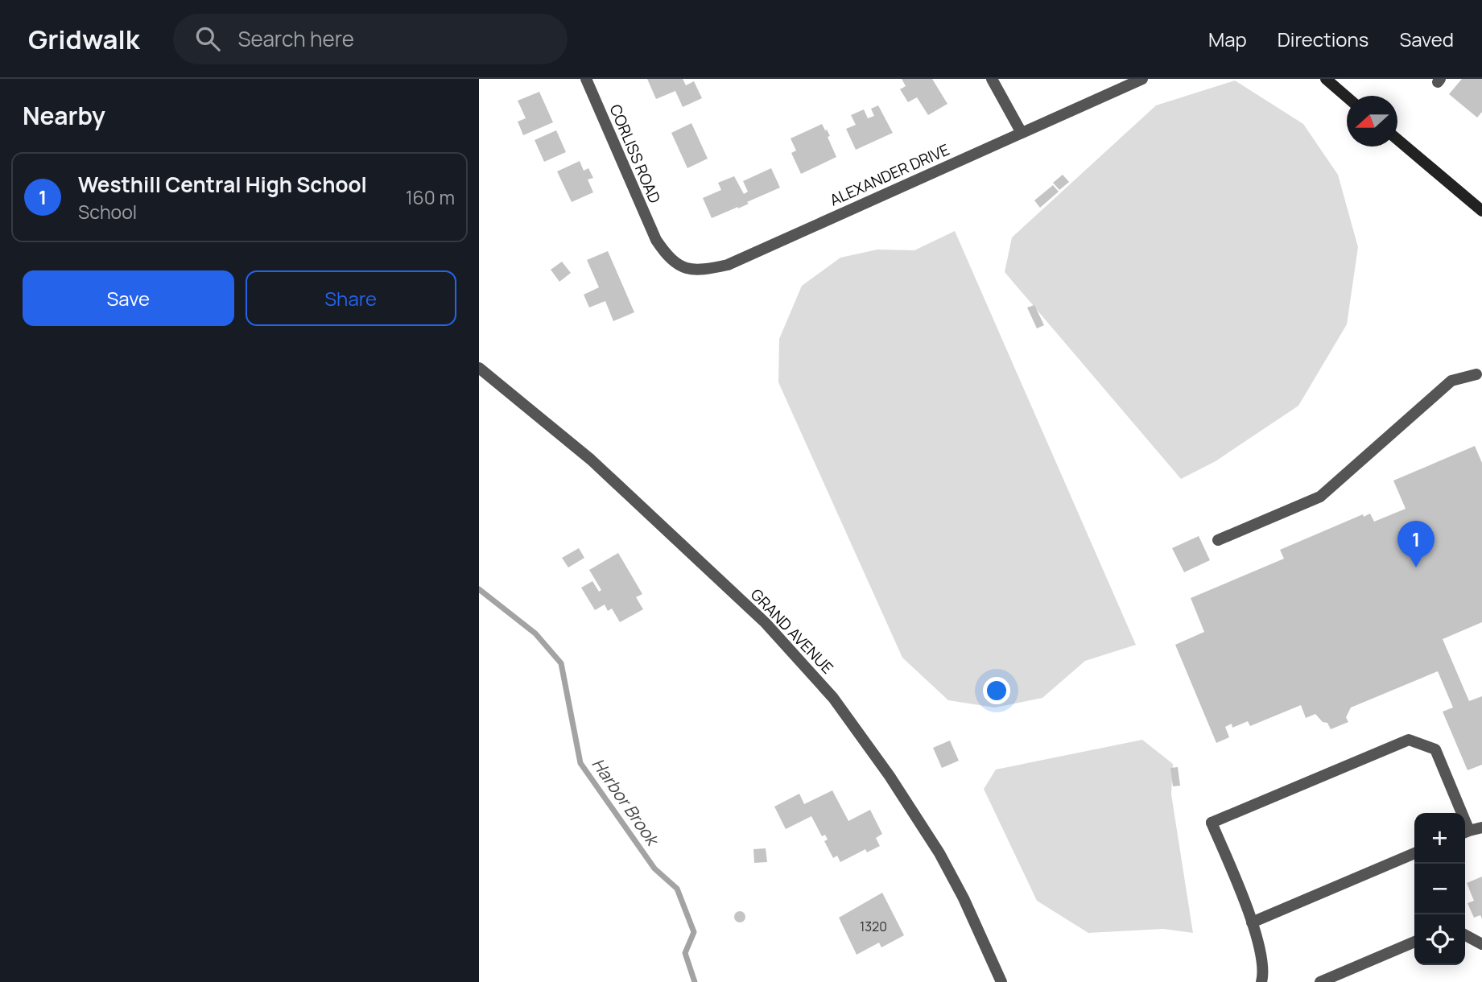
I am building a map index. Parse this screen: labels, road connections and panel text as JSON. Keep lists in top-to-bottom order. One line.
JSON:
{"streets":{"street":["CORLISS ROAD","ALEXANDER DRIVE","GRAND AVENUE"]},"crossings":[["CORLISS ROAD","ALEXANDER DRIVE"]],"water":["Harbor Brook"],"house_numbers":["1320"],"north":"left","page":{"header":"Gridwalk","search":"Search here","nav":["Map","Directions","Saved"],"heading":"Nearby","list":[{"mark":"1","name":"Westhill Central High School","note":"School","value":"160 m"}],"buttons":["Save","Share"],"pins":"1","map_buttons":["+","−"]}}
